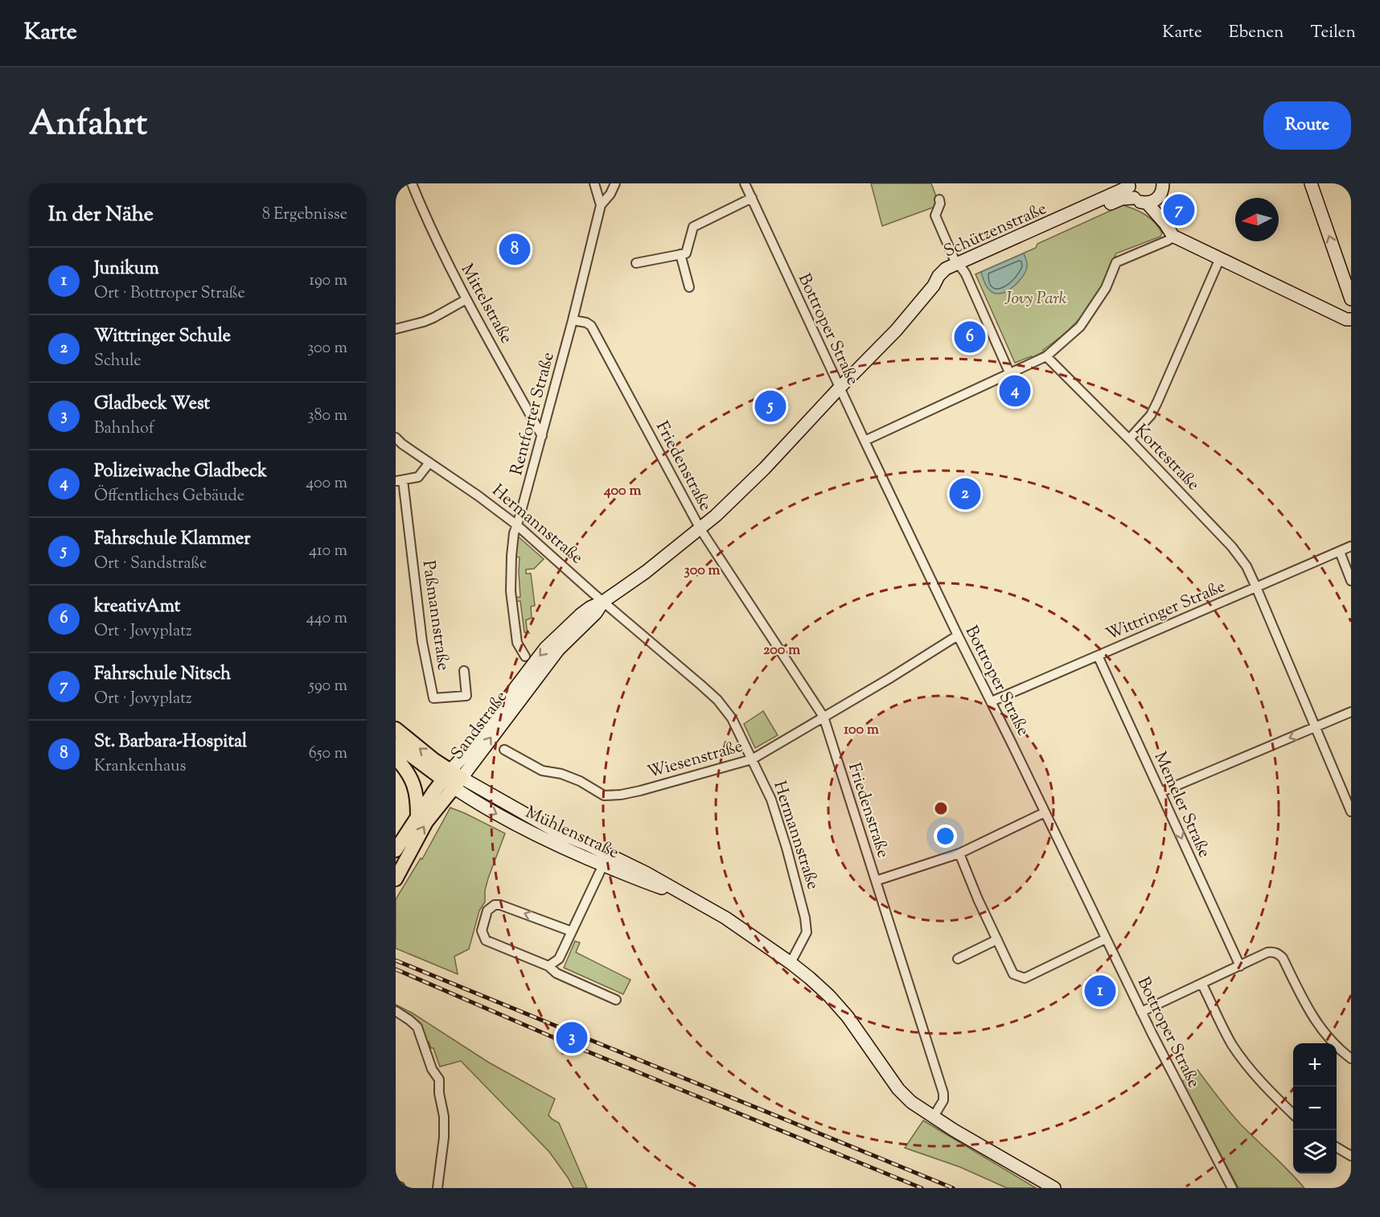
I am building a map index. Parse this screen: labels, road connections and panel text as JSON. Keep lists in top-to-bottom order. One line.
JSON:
{"streets":{"main road":["Schützenstraße","Sandstraße","Mühlenstraße"],"street":["Mittelstraße","Bottroper Straße","Rentforter Straße","Kortestraße","Friedenstraße","Hermannstraße","Wittringer Straße","Paßmannstraße","Wiesenstraße","Memeler Straße"]},"crossings":[["Schützenstraße","Bottroper Straße"],["Schützenstraße","Sandstraße"],["Mittelstraße","Rentforter Straße"],["Bottroper Straße","Wittringer Straße"],["Bottroper Straße","Sandstraße"],["Bottroper Straße","Wiesenstraße"],["Rentforter Straße","Friedenstraße"],["Rentforter Straße","Hermannstraße"],["Kortestraße","Wittringer Straße"],["Friedenstraße","Sandstraße"],["Friedenstraße","Wiesenstraße"],["Hermannstraße","Sandstraße"],["Hermannstraße","Wiesenstraße"],["Hermannstraße","Mühlenstraße"],["Wittringer Straße","Memeler Straße"],["Sandstraße","Mühlenstraße"]],"one_way":["Memeler Straße"],"parks":["Jovy Park"],"north":"left","page":{"header":"Karte","nav":["Karte","Ebenen","Teilen"],"title":"Anfahrt","buttons":"Route","heading":["In der Nähe","8 Ergebnisse"],"pins":["7","8","6","4","5","2","1","3"],"list":[{"mark":"1","name":"Junikum","note":"Ort · Bottroper Straße","value":"190 m"},{"mark":"2","name":"Wittringer Schule","note":"Schule","value":"300 m"},{"mark":"3","name":"Gladbeck West","note":"Bahnhof","value":"380 m"},{"mark":"4","name":"Polizeiwache Gladbeck","note":"Öffentliches Gebäude","value":"400 m"},{"mark":"5","name":"Fahrschule Klammer","note":"Ort · Sandstraße","value":"410 m"},{"mark":"6","name":"kreativAmt","note":"Ort · Jovyplatz","value":"440 m"},{"mark":"7","name":"Fahrschule Nitsch","note":"Ort · Jovyplatz","value":"590 m"},{"mark":"8","name":"St. Barbara-Hospital","note":"Krankenhaus","value":"650 m"}],"map_buttons":["+","−"]},"rings":["400 m","300 m","200 m","100 m"]}
